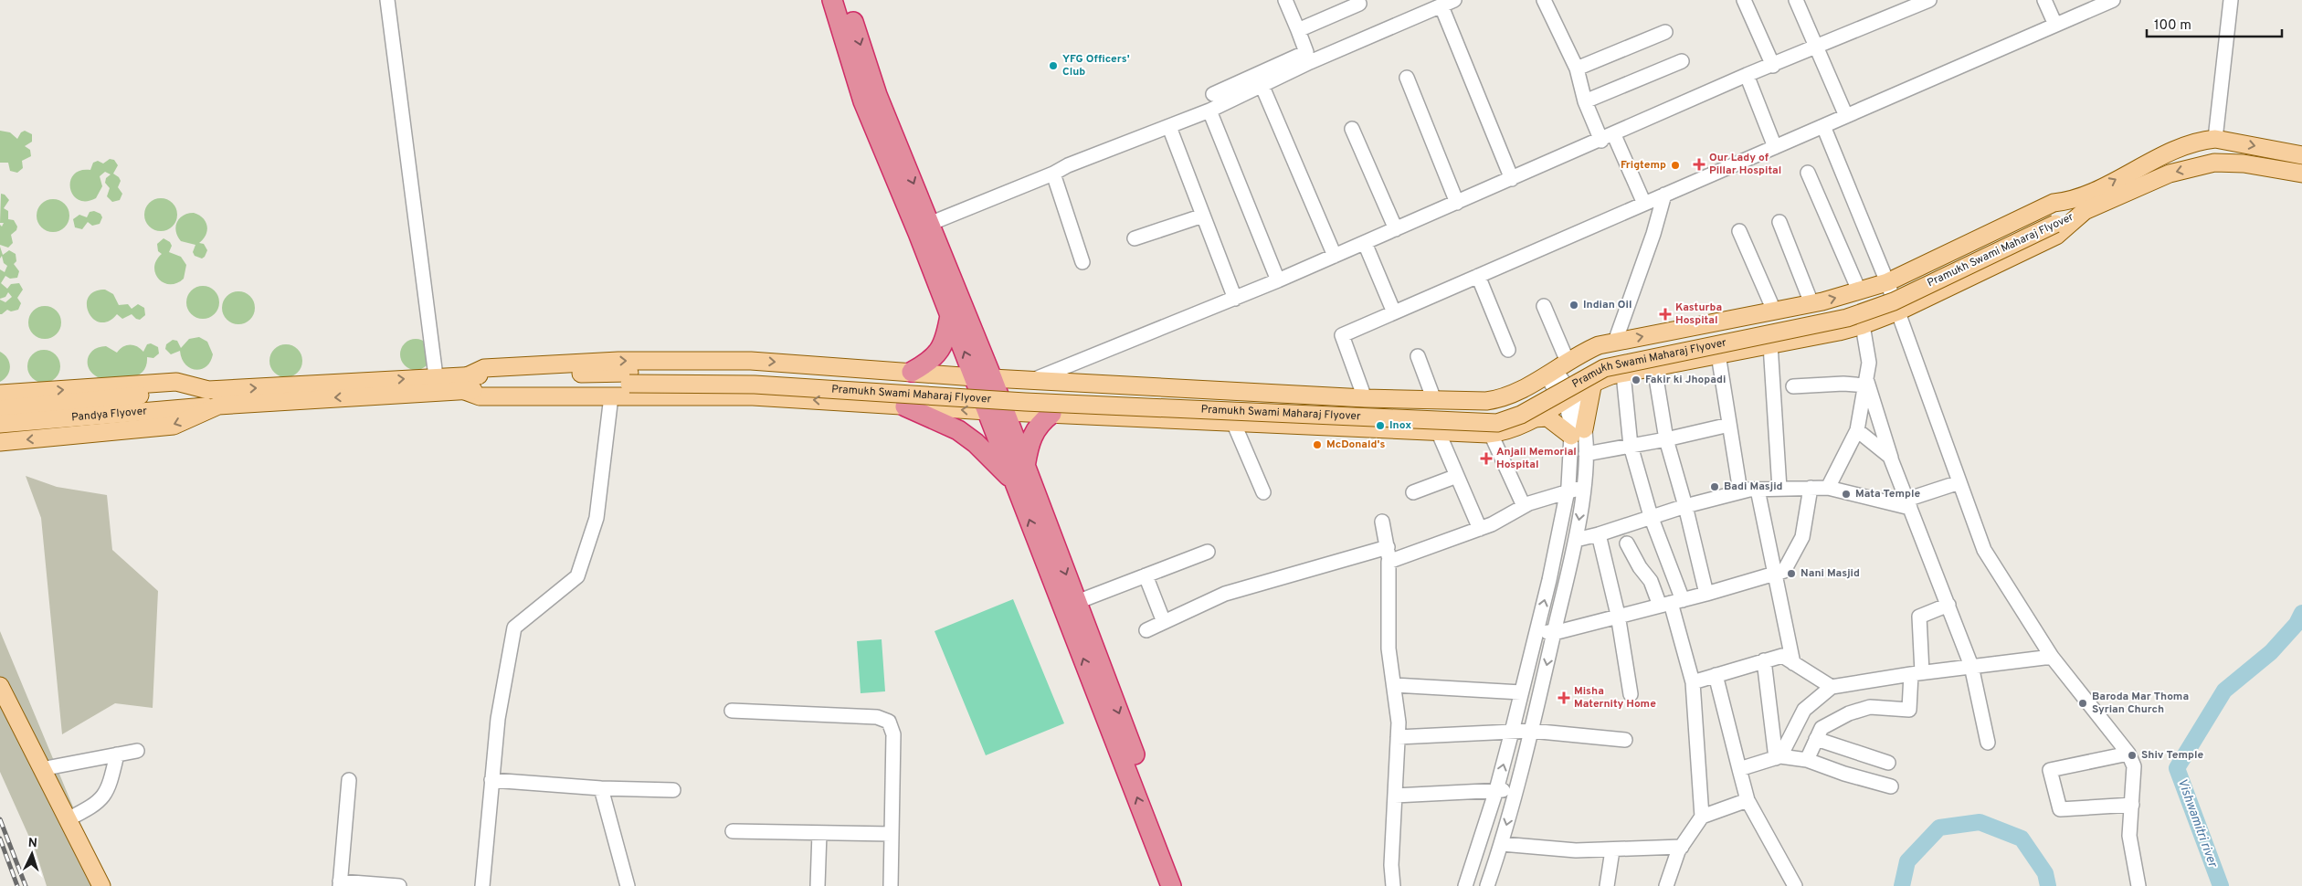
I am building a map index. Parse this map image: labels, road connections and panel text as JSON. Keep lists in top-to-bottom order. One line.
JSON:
{"streets":{"main road":["Pramukh Swami Maharaj Flyover","Pandya Flyover"]},"crossings":[["Pramukh Swami Maharaj Flyover","Pandya Flyover"]],"water":["Vishwamitri river"],"places":{"other":["YFG Officers' Club","Frigtemp","Indian Oil","Fakir ki Jhopadi","Inox","McDonald's","Badi Masjid","Mata Temple","Nani Masjid","Baroda Mar Thoma Syrian Church","Shiv Temple"],"health":["Our Lady of Pillar Hospital","Kasturba Hospital","Anjali Memorial Hospital","Misha Maternity Home"]},"scale_bar":"100 m","north":"top"}
